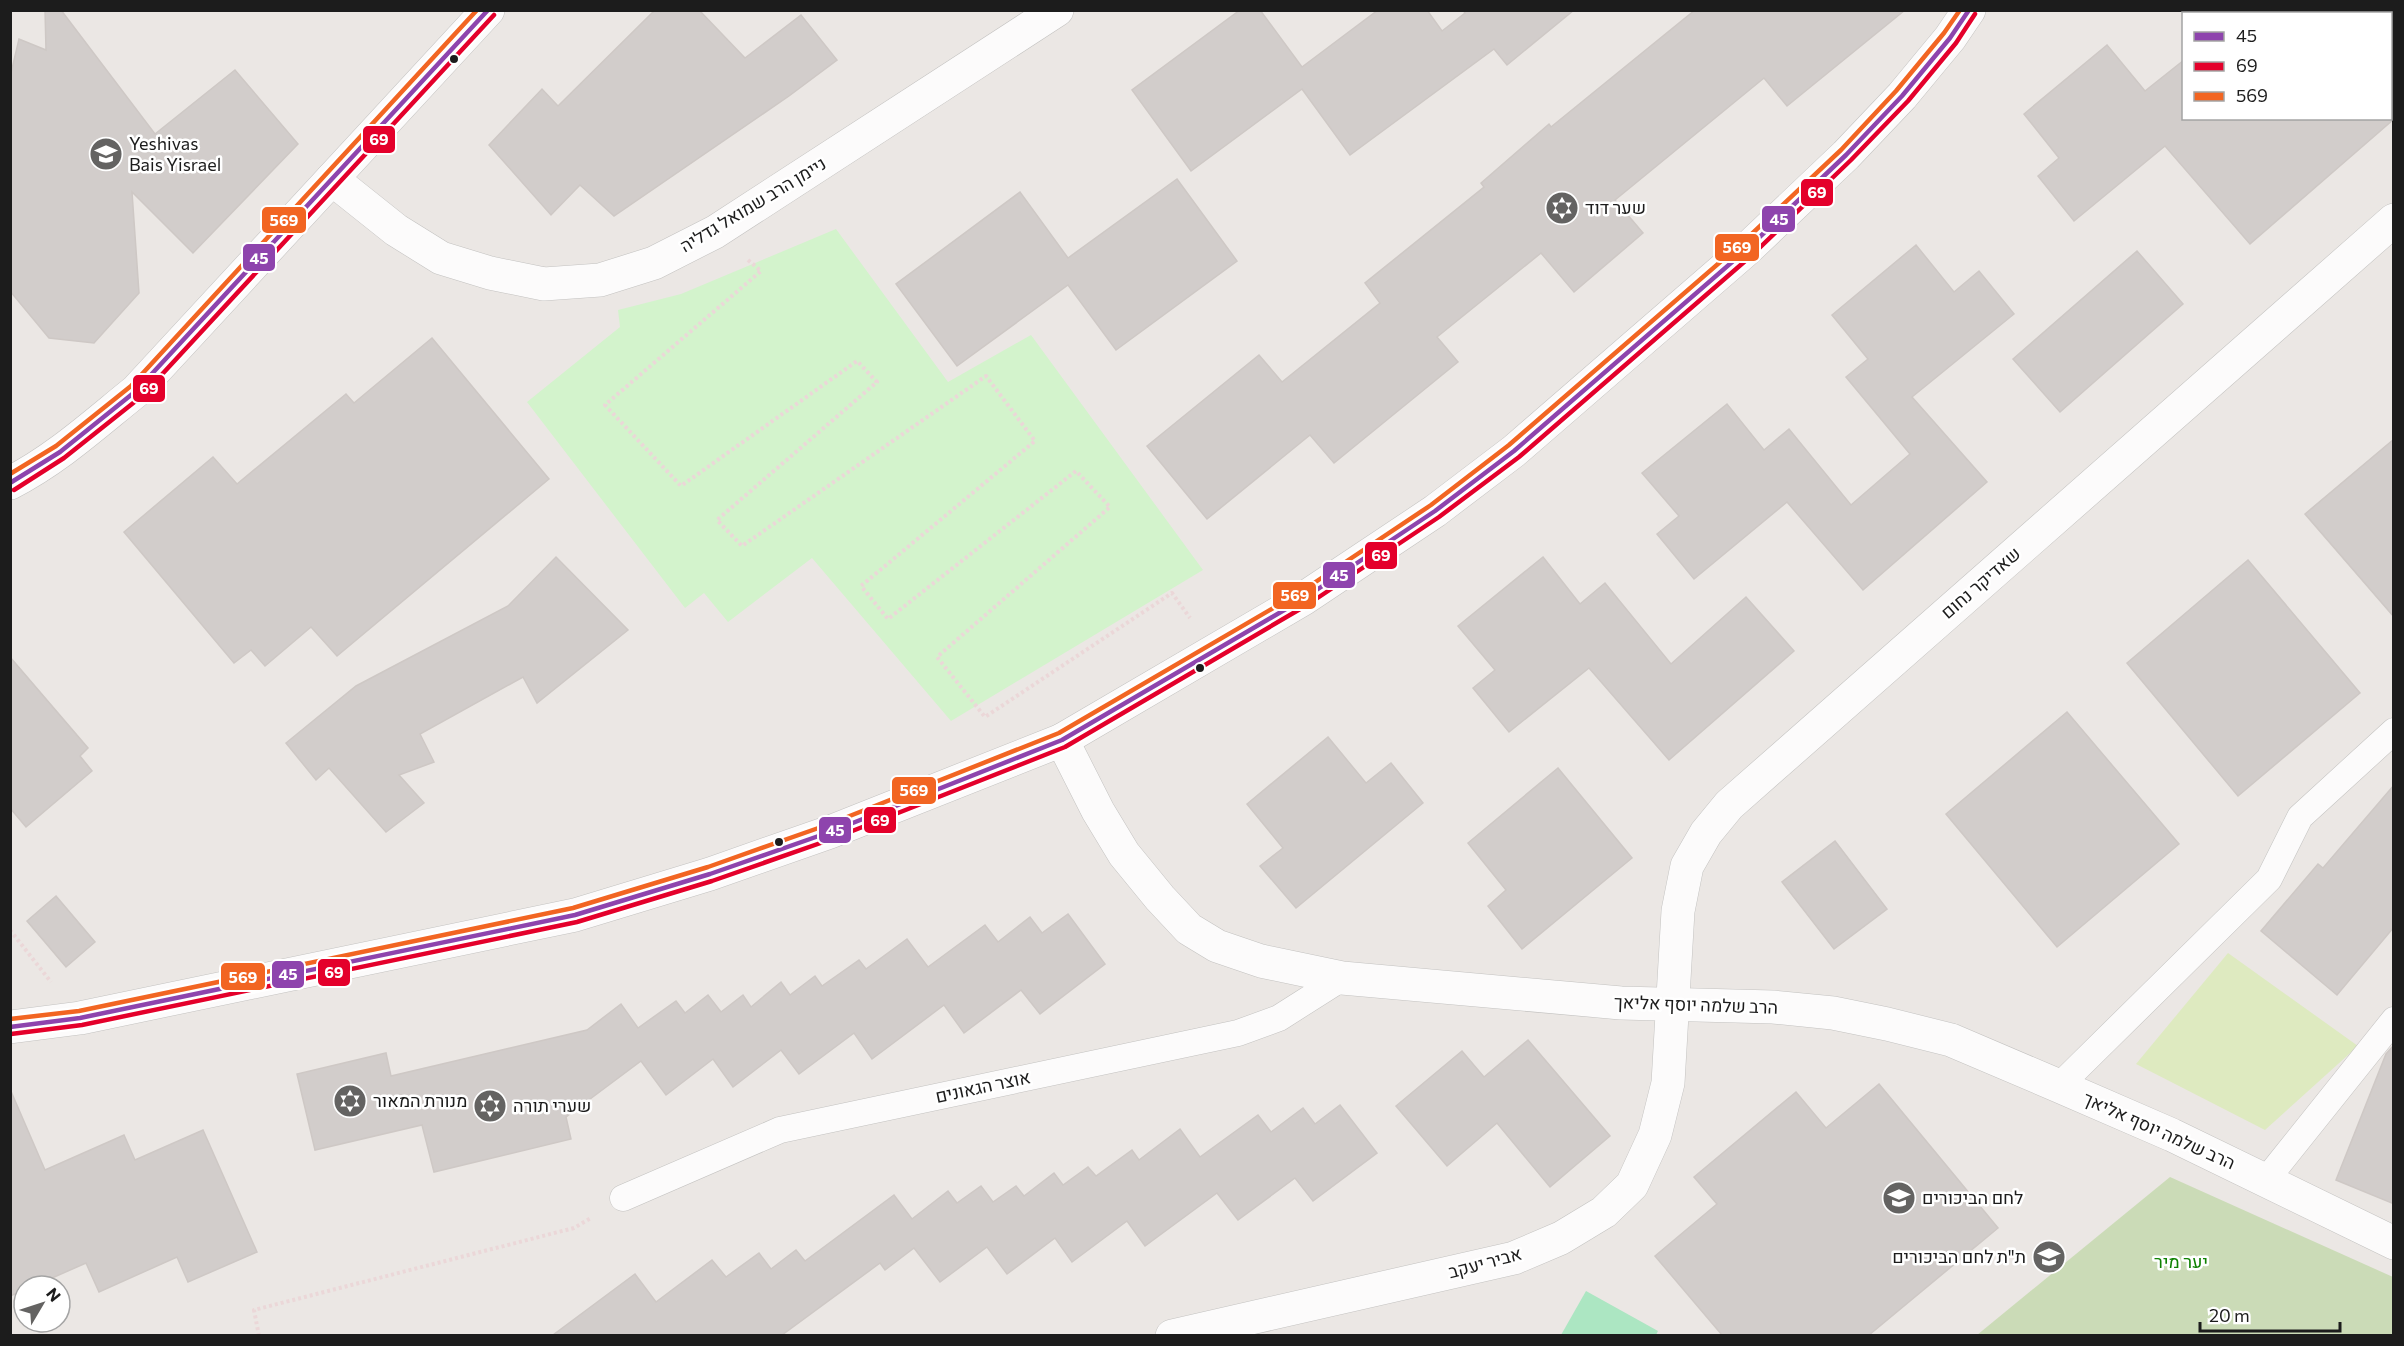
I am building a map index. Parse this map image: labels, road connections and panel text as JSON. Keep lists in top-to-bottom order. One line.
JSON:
{"streets":{"street":["ניימן הרב שמואל גדליה","שאדיקר נחום","הרב שלמה יוסף אליאך","אביר יעקב"],"lane":["אוצר הגאונים"]},"crossings":[["שאדיקר נחום","הרב שלמה יוסף אליאך"],["שאדיקר נחום","אביר יעקב"],["הרב שלמה יוסף אליאך","אוצר הגאונים"],["הרב שלמה יוסף אליאך","אביר יעקב"]],"parks":["יער מיר"],"places":{"school or university":["Yeshivas Bais Yisrael","לחם הביכורים","ת\"ת לחם הביכורים"],"synagogue":["שער דוד","מנורת המאור","שערי תורה"]},"lines":["transit line 45","transit line 569","transit line 69"],"legend":["45","69","569"],"scale_bar":"20 m","north":"top right"}
